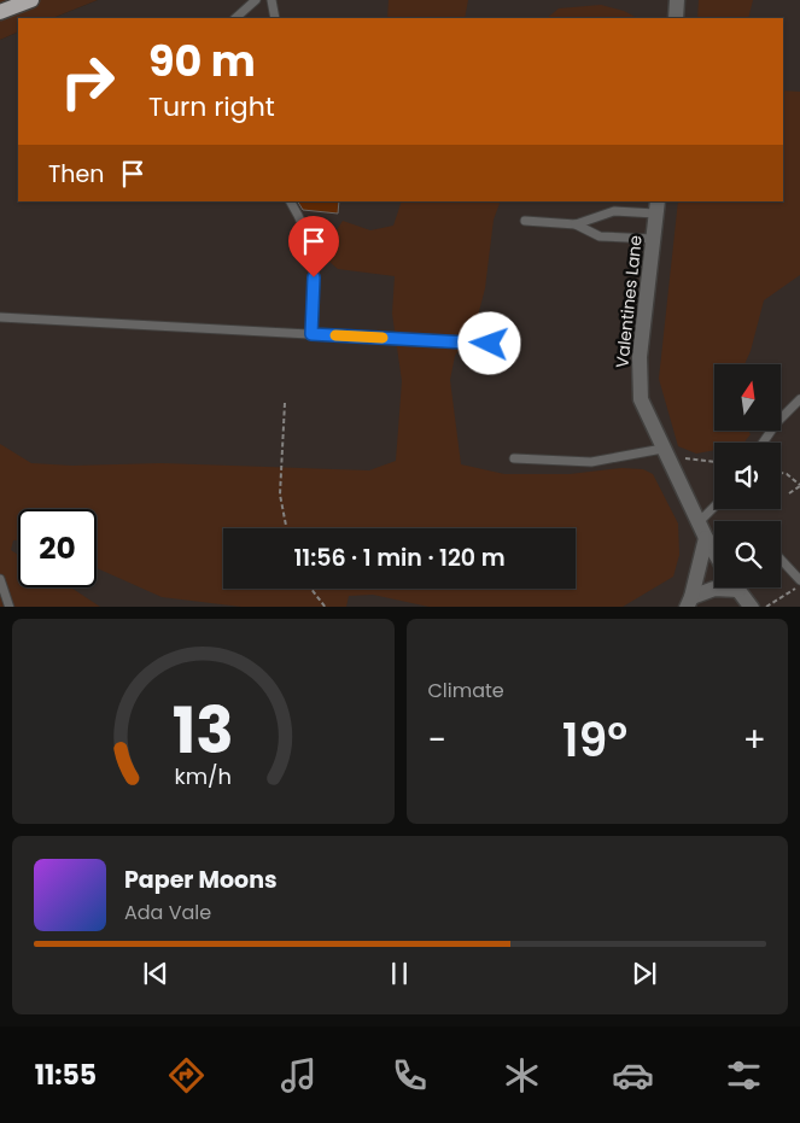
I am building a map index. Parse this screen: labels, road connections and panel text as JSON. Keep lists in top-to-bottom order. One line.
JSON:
{"streets":{"street":["Valentines Lane"]},"north":"top","page":{"turn":["90 m","Turn right"],"then":"Then","limit":"20","trip":"11:56 · 1 min · 120 m","tile":"Climate","heat":["−","19°","+"],"song":["Paper Moons","Ada Vale"],"tabs":"11:55","gauge":["13","km/h"]}}
